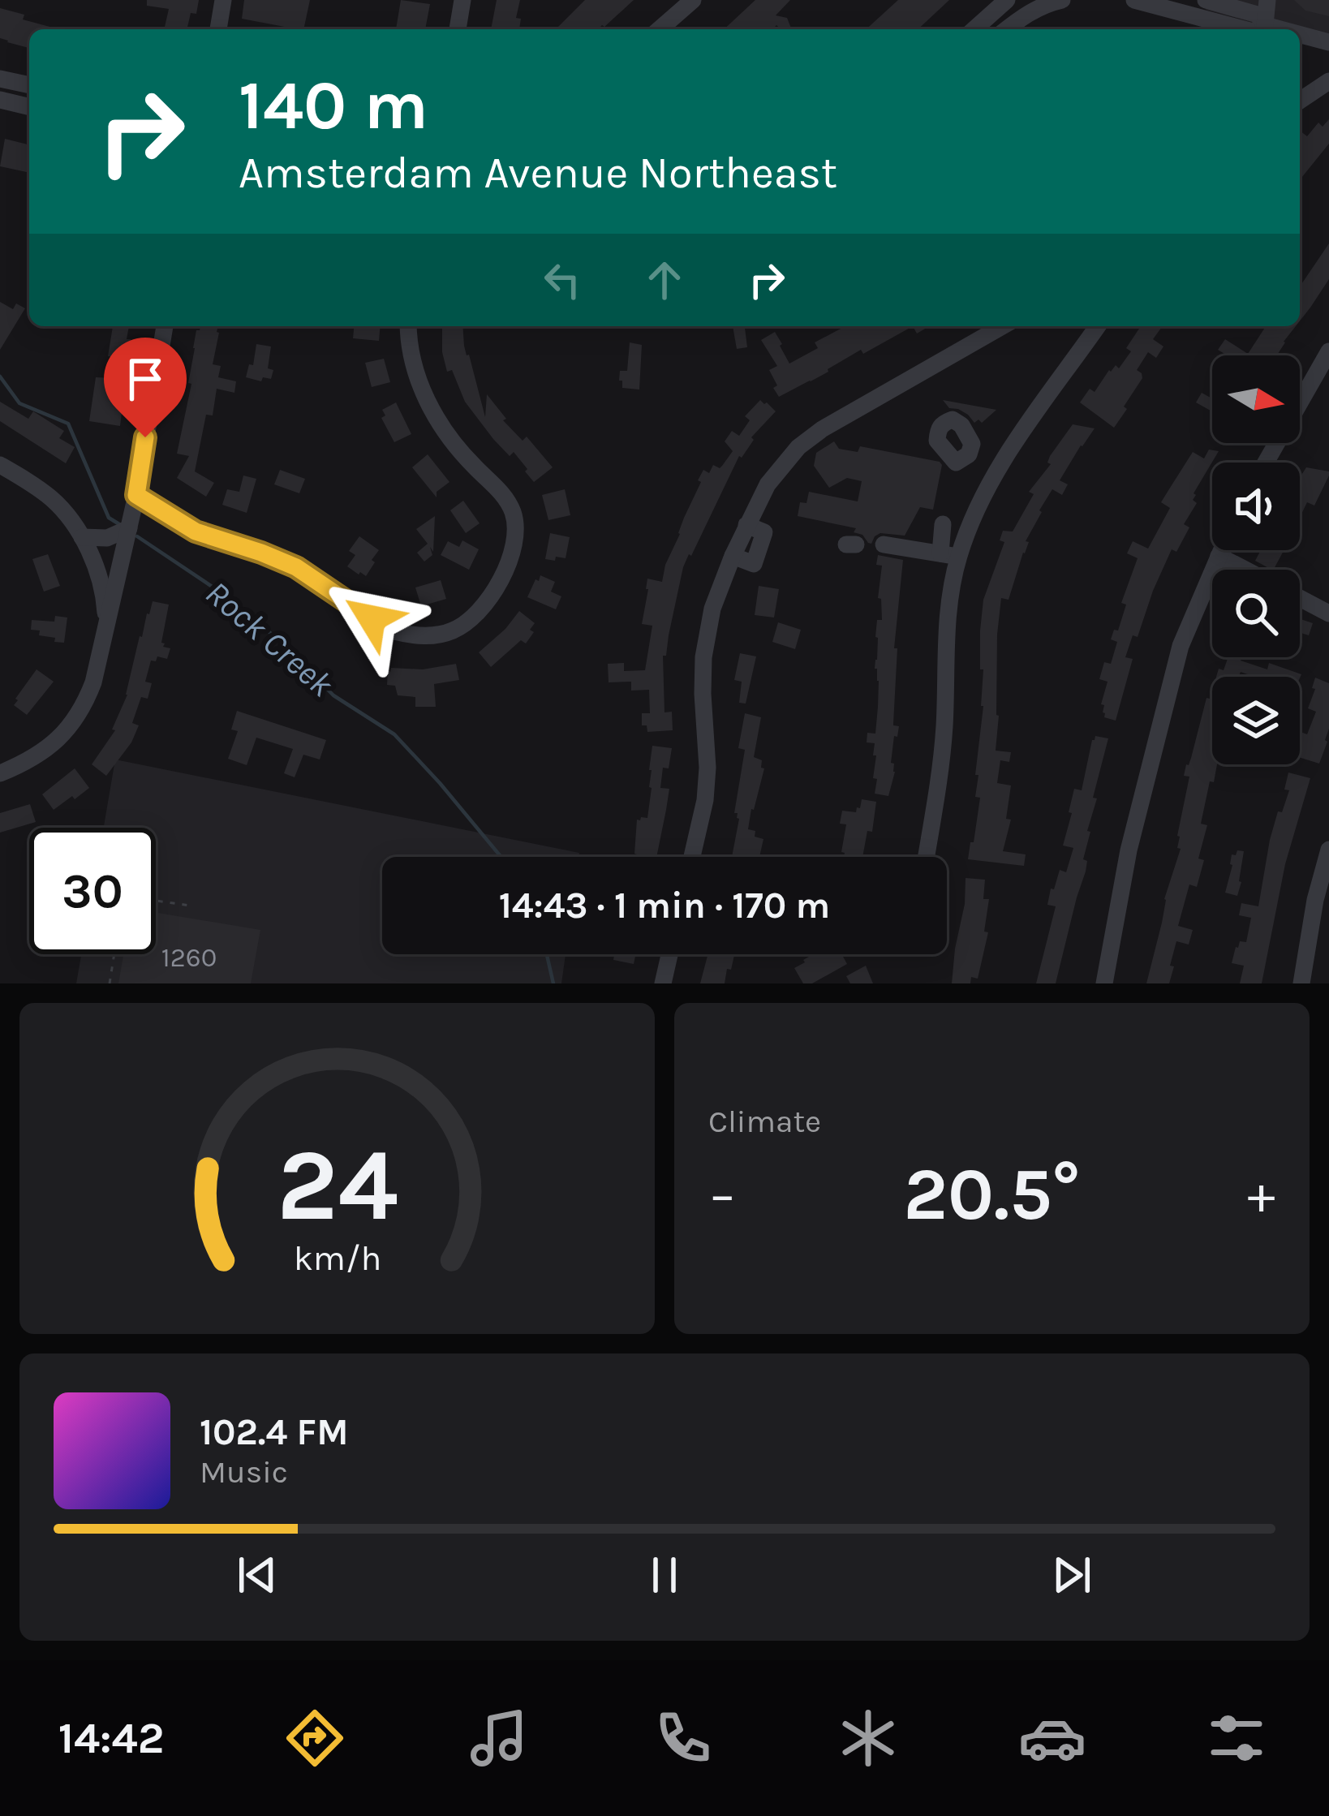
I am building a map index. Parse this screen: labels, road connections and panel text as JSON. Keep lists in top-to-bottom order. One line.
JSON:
{"water":["Rock Creek"],"house_numbers":["1260"],"north":"right","page":{"turn":["140 m","Amsterdam Avenue Northeast"],"limit":"30","trip":"14:43 · 1 min · 170 m","tile":"Climate","heat":["−","20.5°","+"],"song":["102.4 FM","Music"],"tabs":"14:42","gauge":["24","km/h"]}}
